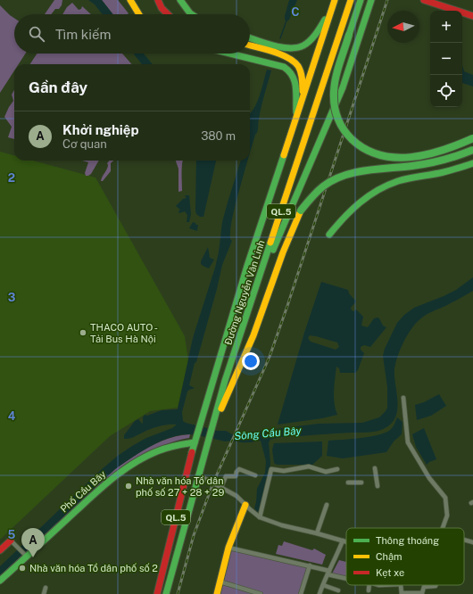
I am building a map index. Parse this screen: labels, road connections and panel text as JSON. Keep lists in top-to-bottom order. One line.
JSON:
{"streets":{"main road":["QL.5","Đường Nguyễn Văn Linh","Phố Cầu Bây"]},"crossings":[["Đường Nguyễn Văn Linh","Phố Cầu Bây"]],"water":["Sông Cầu Bây"],"places":["THACO AUTO - Tải Bus Hà Nội","Nhà văn hóa Tổ dân phố số 27 + 28 + 29","Nhà văn hóa Tổ dân phố số 2"],"legend":["Thông thoáng","Chậm","Kẹt xe"],"north":"left","page":{"map_buttons":["+","−"],"search":"Tìm kiếm","heading":"Gần đây","list":[{"mark":"A","name":"Khởi nghiệp","note":"Cơ quan","value":"380 m"}],"pins":"A"},"grid":{"columns":["C"],"rows":["2","3","4","5"]}}
